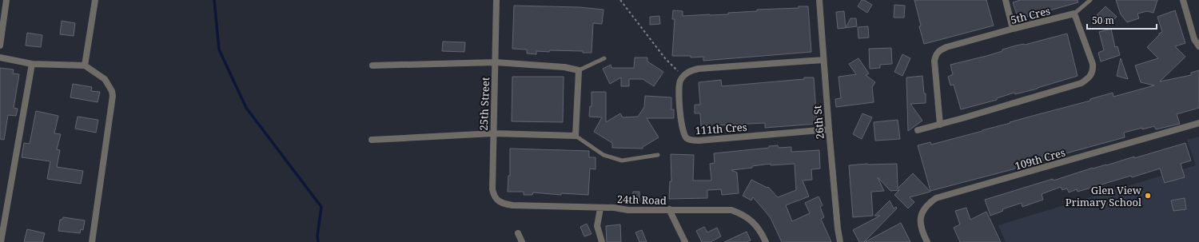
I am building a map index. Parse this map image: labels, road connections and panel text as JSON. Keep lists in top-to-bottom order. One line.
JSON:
{"streets":{"street":["5th Cres","25th Street","26th St","111th Cres","109th Cres","24th Road"]},"crossings":[["25th Street","24th Road"],["26th St","111th Cres"]],"places":["Glen View Primary School"],"scale_bar":"50 m"}
